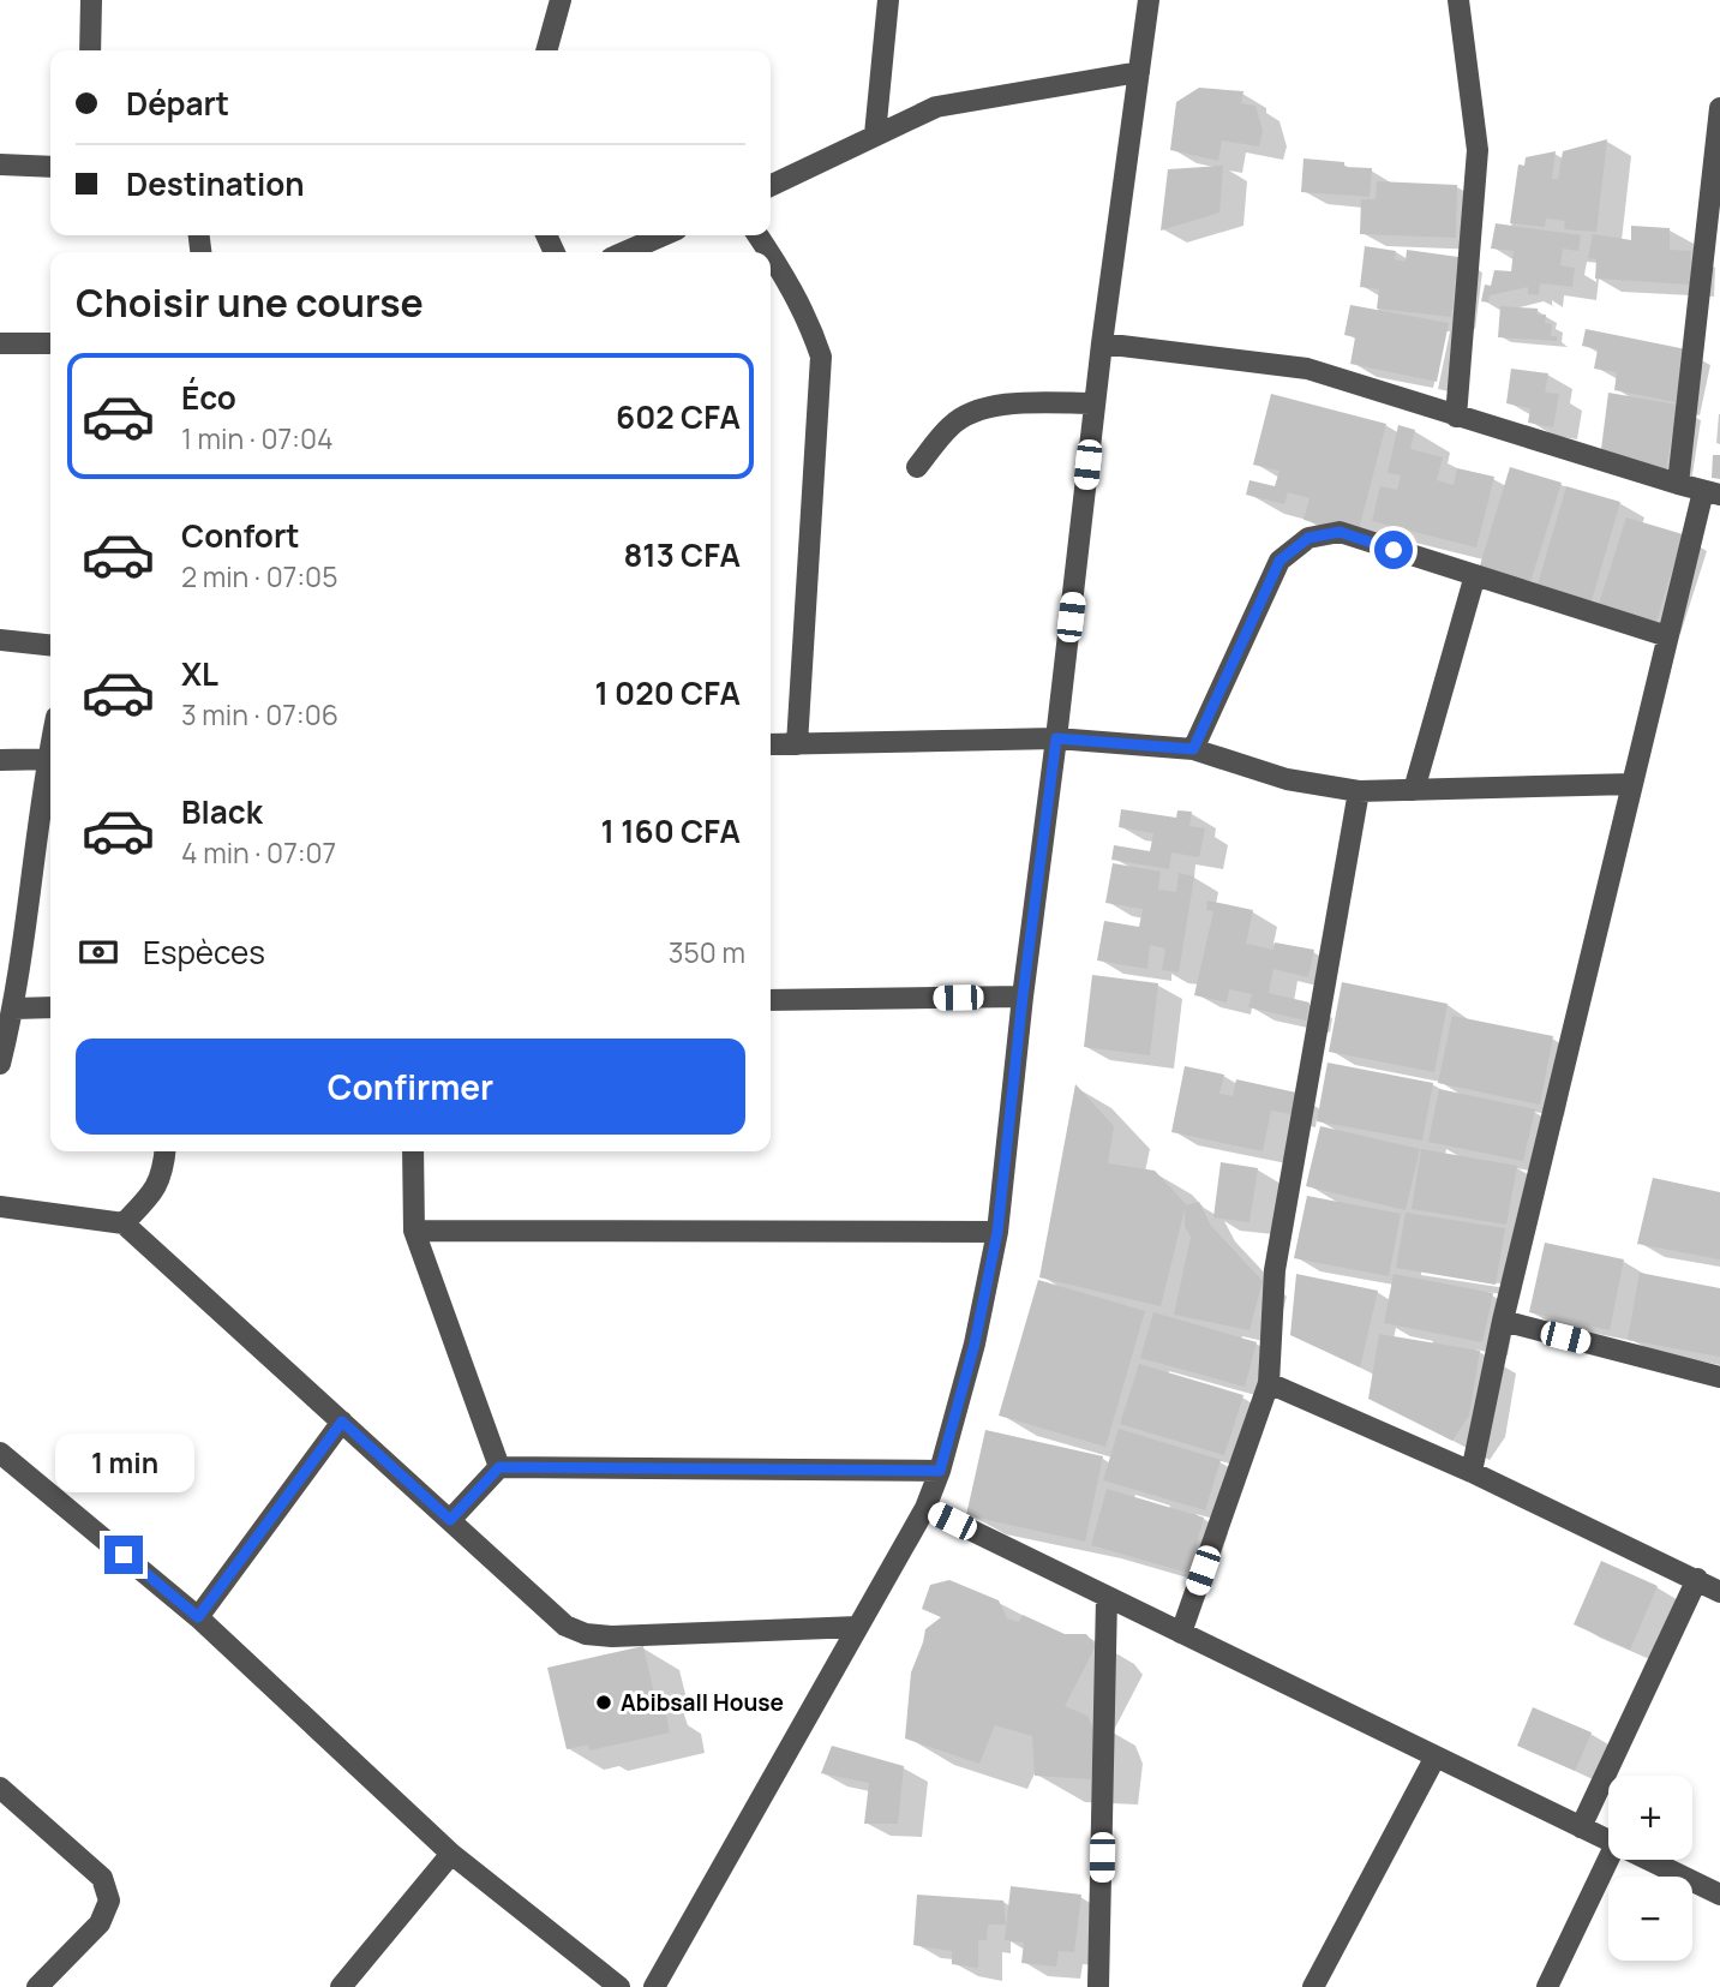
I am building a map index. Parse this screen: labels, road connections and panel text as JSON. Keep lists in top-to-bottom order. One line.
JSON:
{"places":["Abibsall House"],"page":{"banner":["Départ","Destination"],"heading":"Choisir une course","list":[{"name":"Éco","note":"1 min · 07:04","value":"602 CFA"},{"name":"Confort","note":"2 min · 07:05","value":"813 CFA"},{"name":"XL","note":"3 min · 07:06","value":"1 020 CFA"},{"name":"Black","note":"4 min · 07:07","value":"1 160 CFA"}],"pay":["Espèces","350 m"],"buttons":"Confirmer","bubble":"1 min","map_buttons":["+","−"]}}
